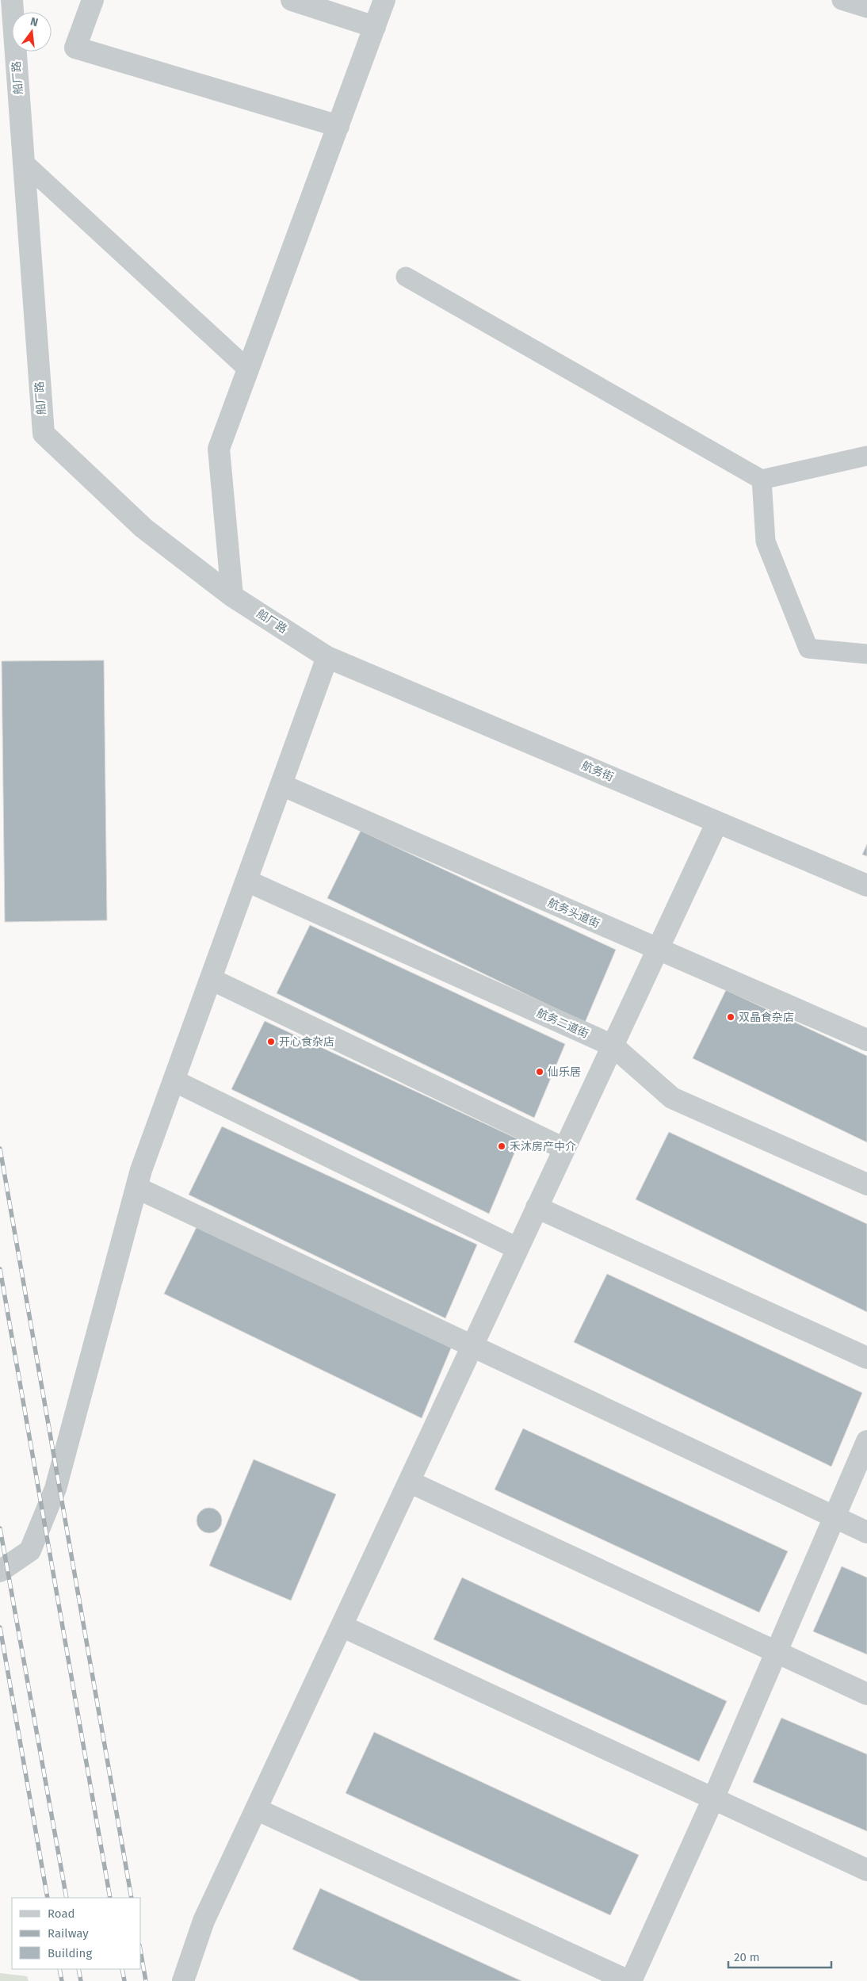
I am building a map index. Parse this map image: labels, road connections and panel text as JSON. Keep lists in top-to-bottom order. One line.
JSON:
{"streets":{"street":["船厂路","航务街","航务头道街","航务二道街"]},"crossings":[["船厂路","航务街"]],"places":["双晶食杂店","开心食杂店","仙乐居","禾沐房产中介"],"legend":["Road","Railway","Building"],"scale_bar":"20 m","north":"top"}
